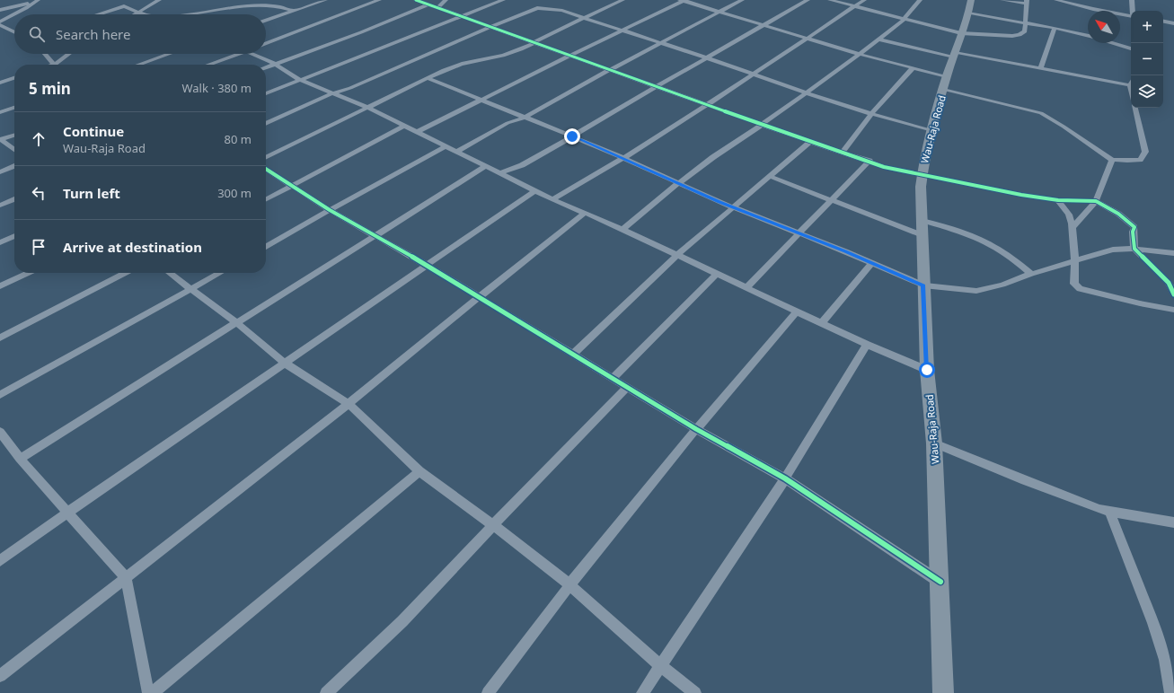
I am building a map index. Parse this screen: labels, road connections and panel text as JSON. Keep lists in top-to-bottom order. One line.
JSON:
{"streets":{"main road":["Wau-Raja Road"]},"north":"top left","page":{"map_buttons":["+","−"],"search":"Search here","heading":["5 min","Walk · 380 m"],"list":[["Continue","Wau-Raja Road","80 m"],["Turn left","300 m"],"Arrive at destination"]}}
